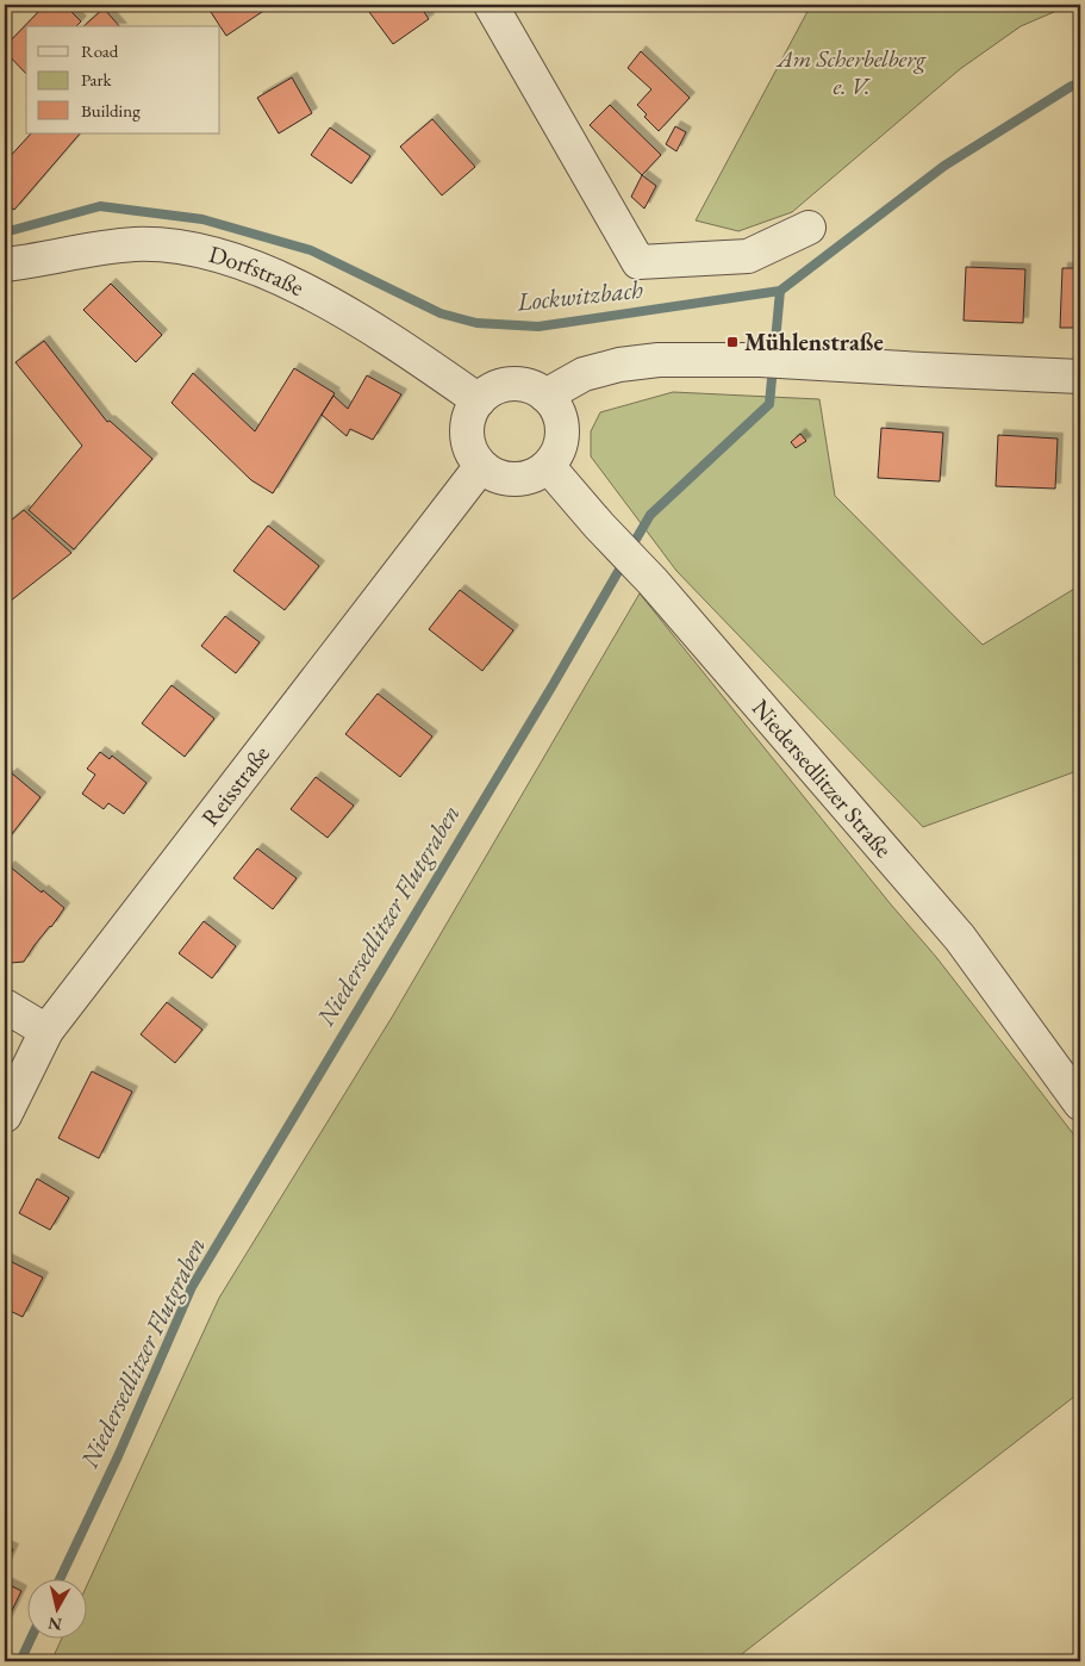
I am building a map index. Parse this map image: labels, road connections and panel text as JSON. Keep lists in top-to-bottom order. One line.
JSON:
{"streets":{"street":["Dorfstraße","Niedersedlitzer Straße","Reisstraße"]},"crossings":[["Dorfstraße","Niedersedlitzer Straße"],["Dorfstraße","Reisstraße"],["Niedersedlitzer Straße","Reisstraße"]],"water":["Lockwitzbach","Niedersedlitzer Flutgraben"],"parks":["Am Scherbelberg e. V."],"places":{"transit":["Mühlenstraße"]},"legend":["Road","Park","Building"],"north":"bottom"}
